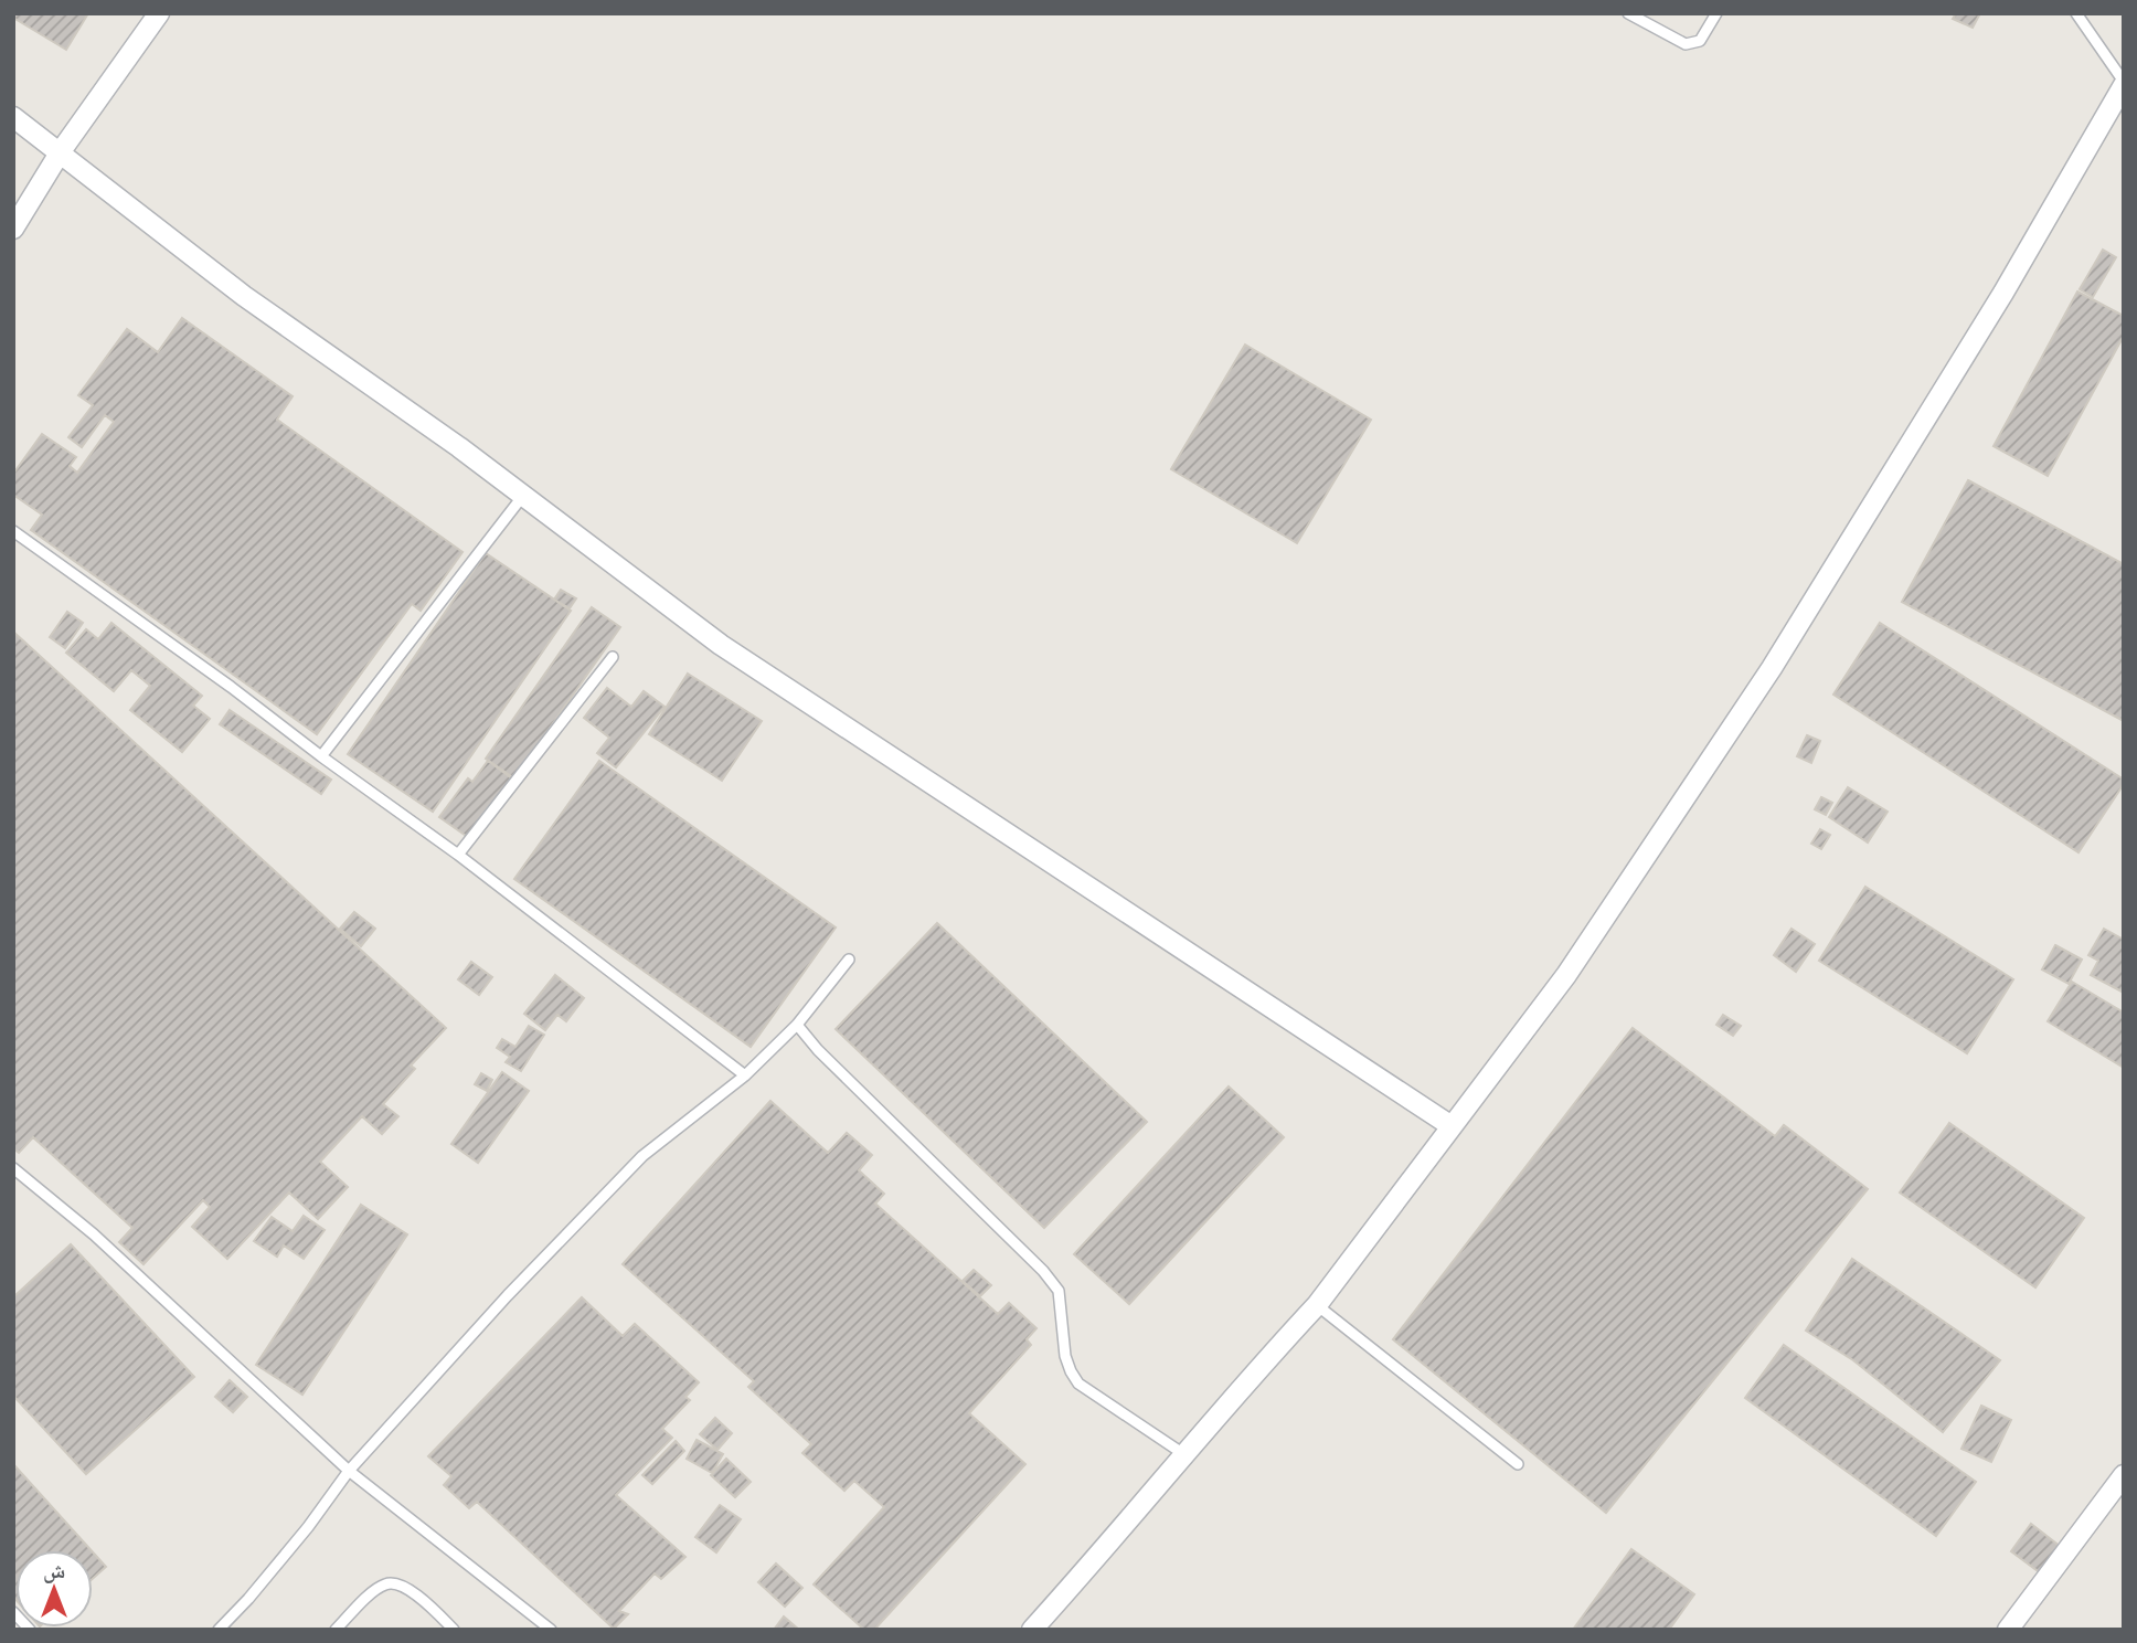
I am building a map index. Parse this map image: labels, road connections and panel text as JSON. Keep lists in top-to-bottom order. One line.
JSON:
{"north":"top"}
